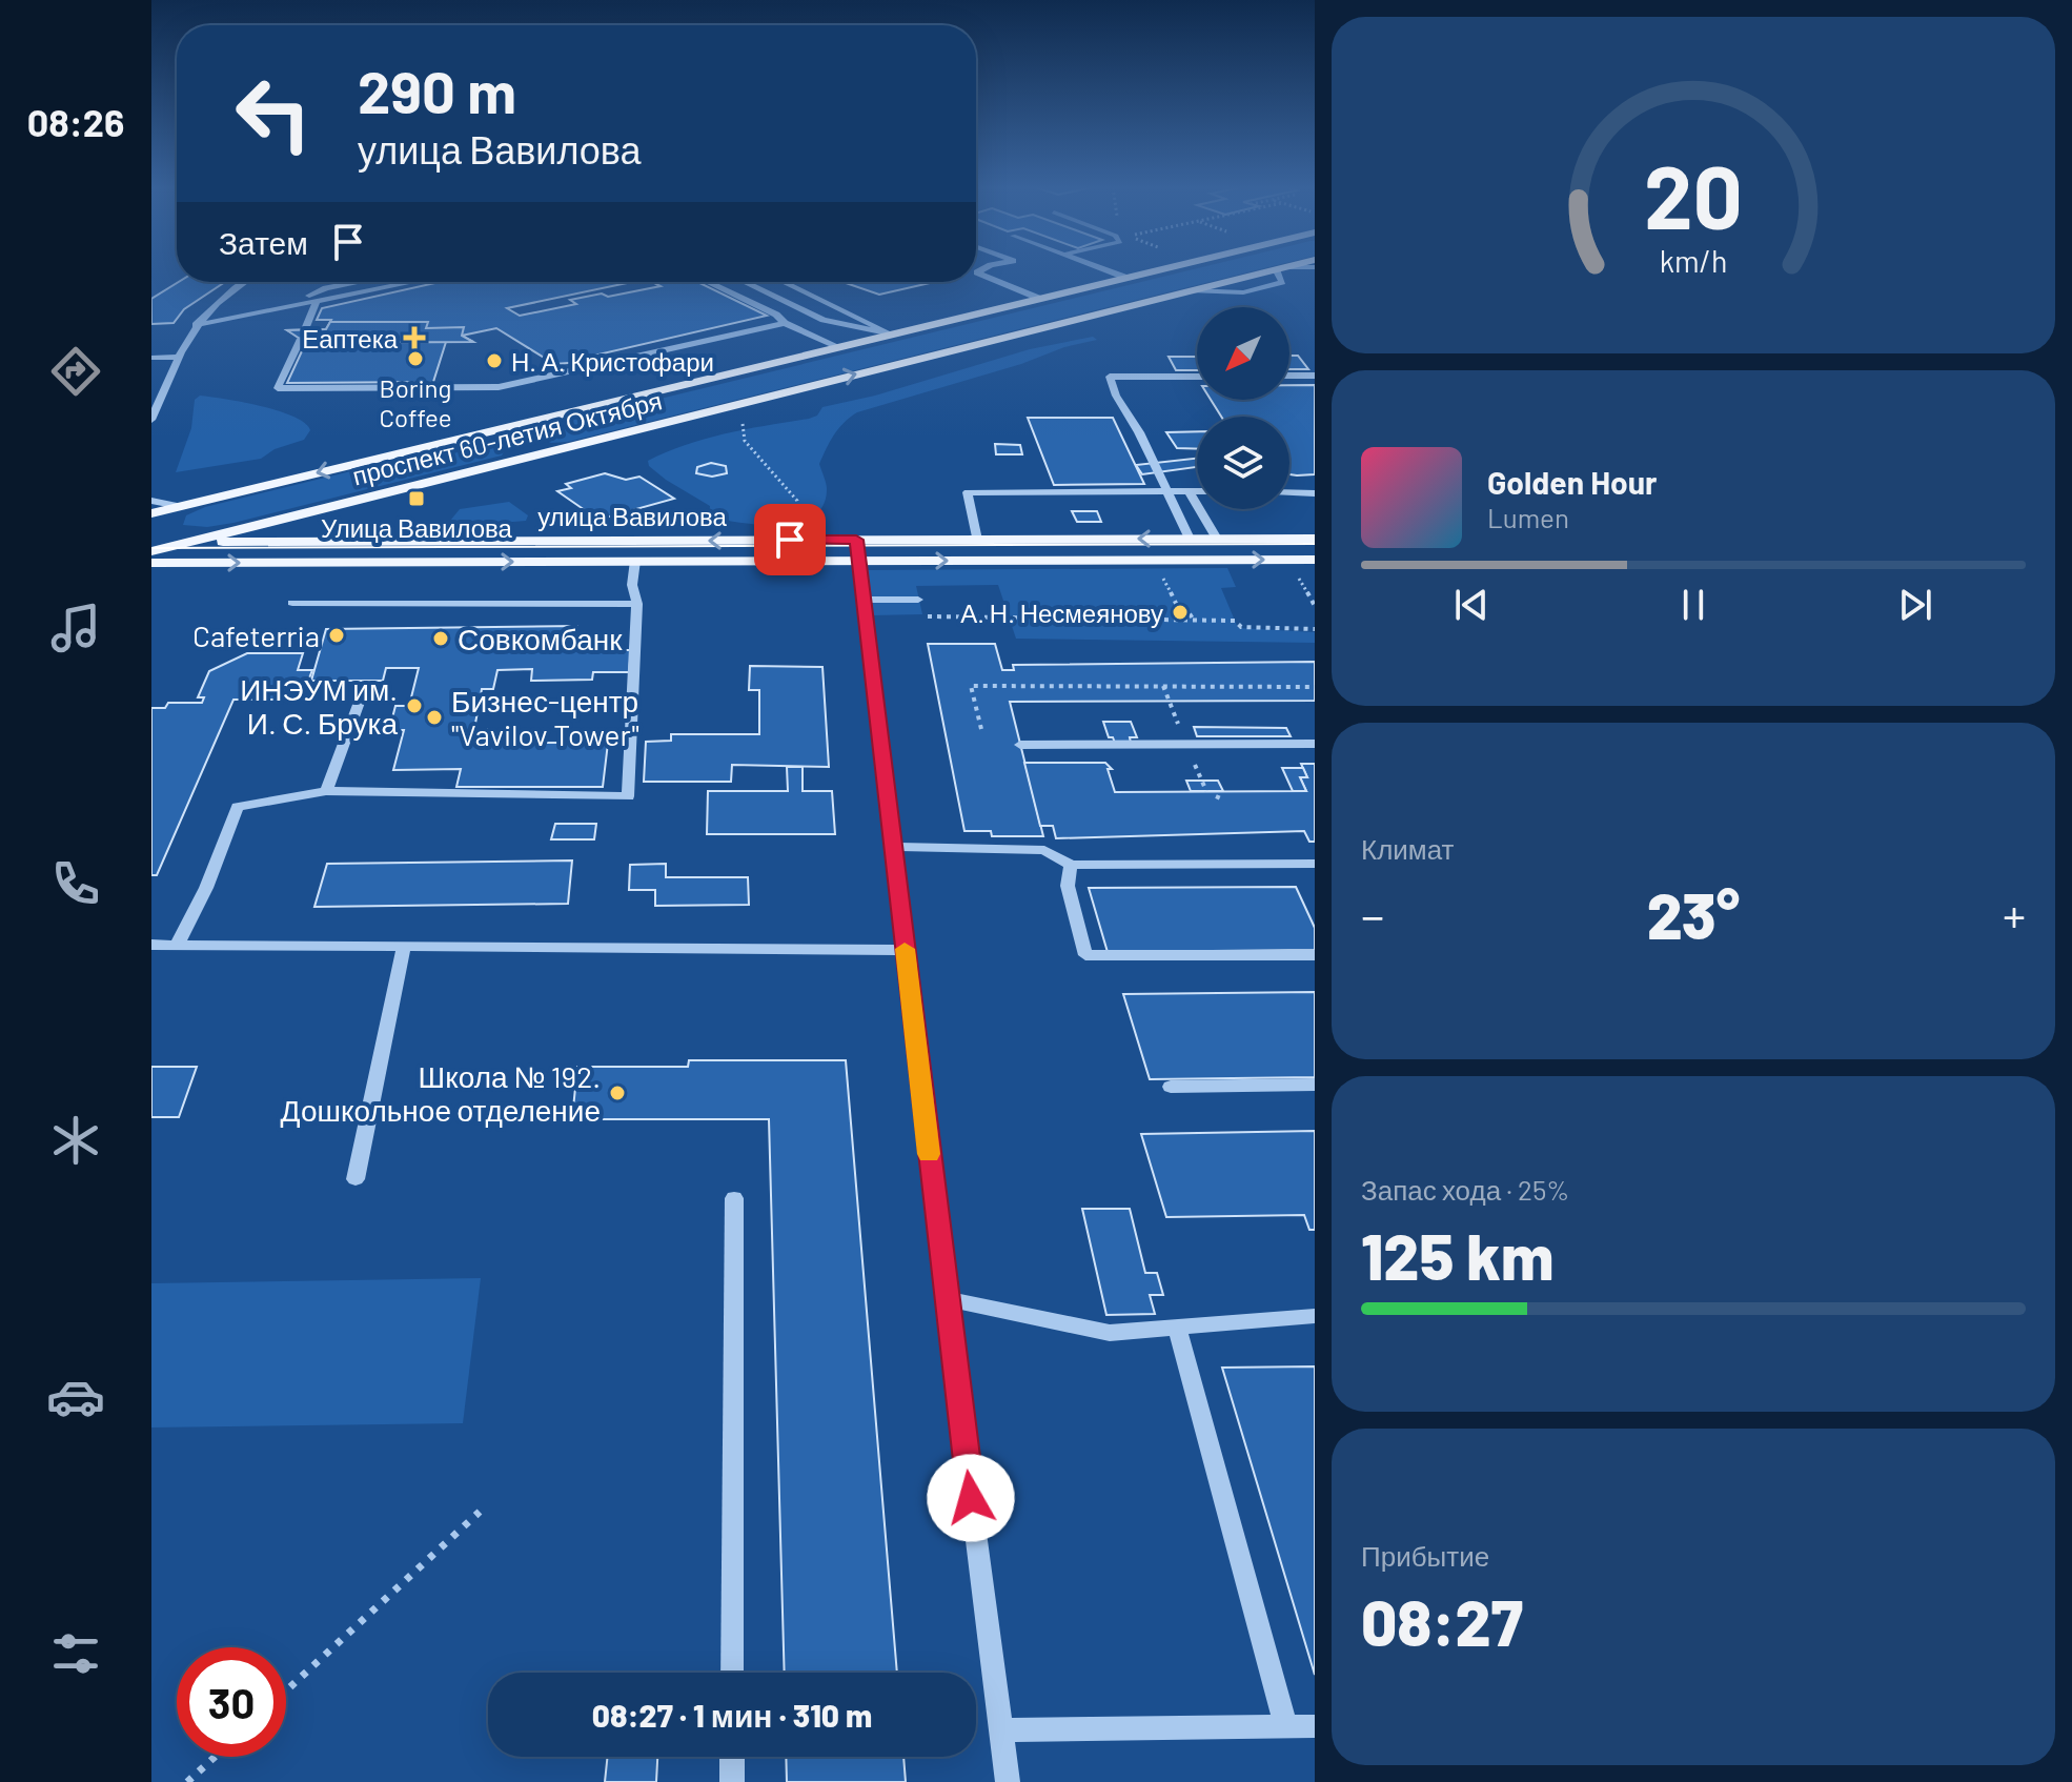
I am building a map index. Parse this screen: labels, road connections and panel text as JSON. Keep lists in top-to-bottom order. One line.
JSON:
{"streets":{"main road":["проспект 60-летия Октября","улица Вавилова"]},"crossings":[["проспект 60-летия Октября","улица Вавилова"]],"places":{"health":["Еаптека"],"other":["Boring Coffee","Н. А. Кристофари","А. Н. Несмеянову","Cafeterria","Совкомбанк","ИНЭУМ им. И. С. Брука","Бизнес-центр \"Vavilov Tower\"","Школа № 192. Дошкольное отделение"],"transit":["Улица Вавилова"]},"north":"bottom left","page":{"tabs":"08:26","turn":["290 m","улица Вавилова"],"then":"Затем","song":["Golden Hour","Lumen"],"tile":["Климат",["Запас хода · 25%","125 km"],["Прибытие","08:27"]],"heat":["−","23°","+"],"limit":"30","trip":"08:27 · 1 мин · 310 m","gauge":["20","km/h"]}}
